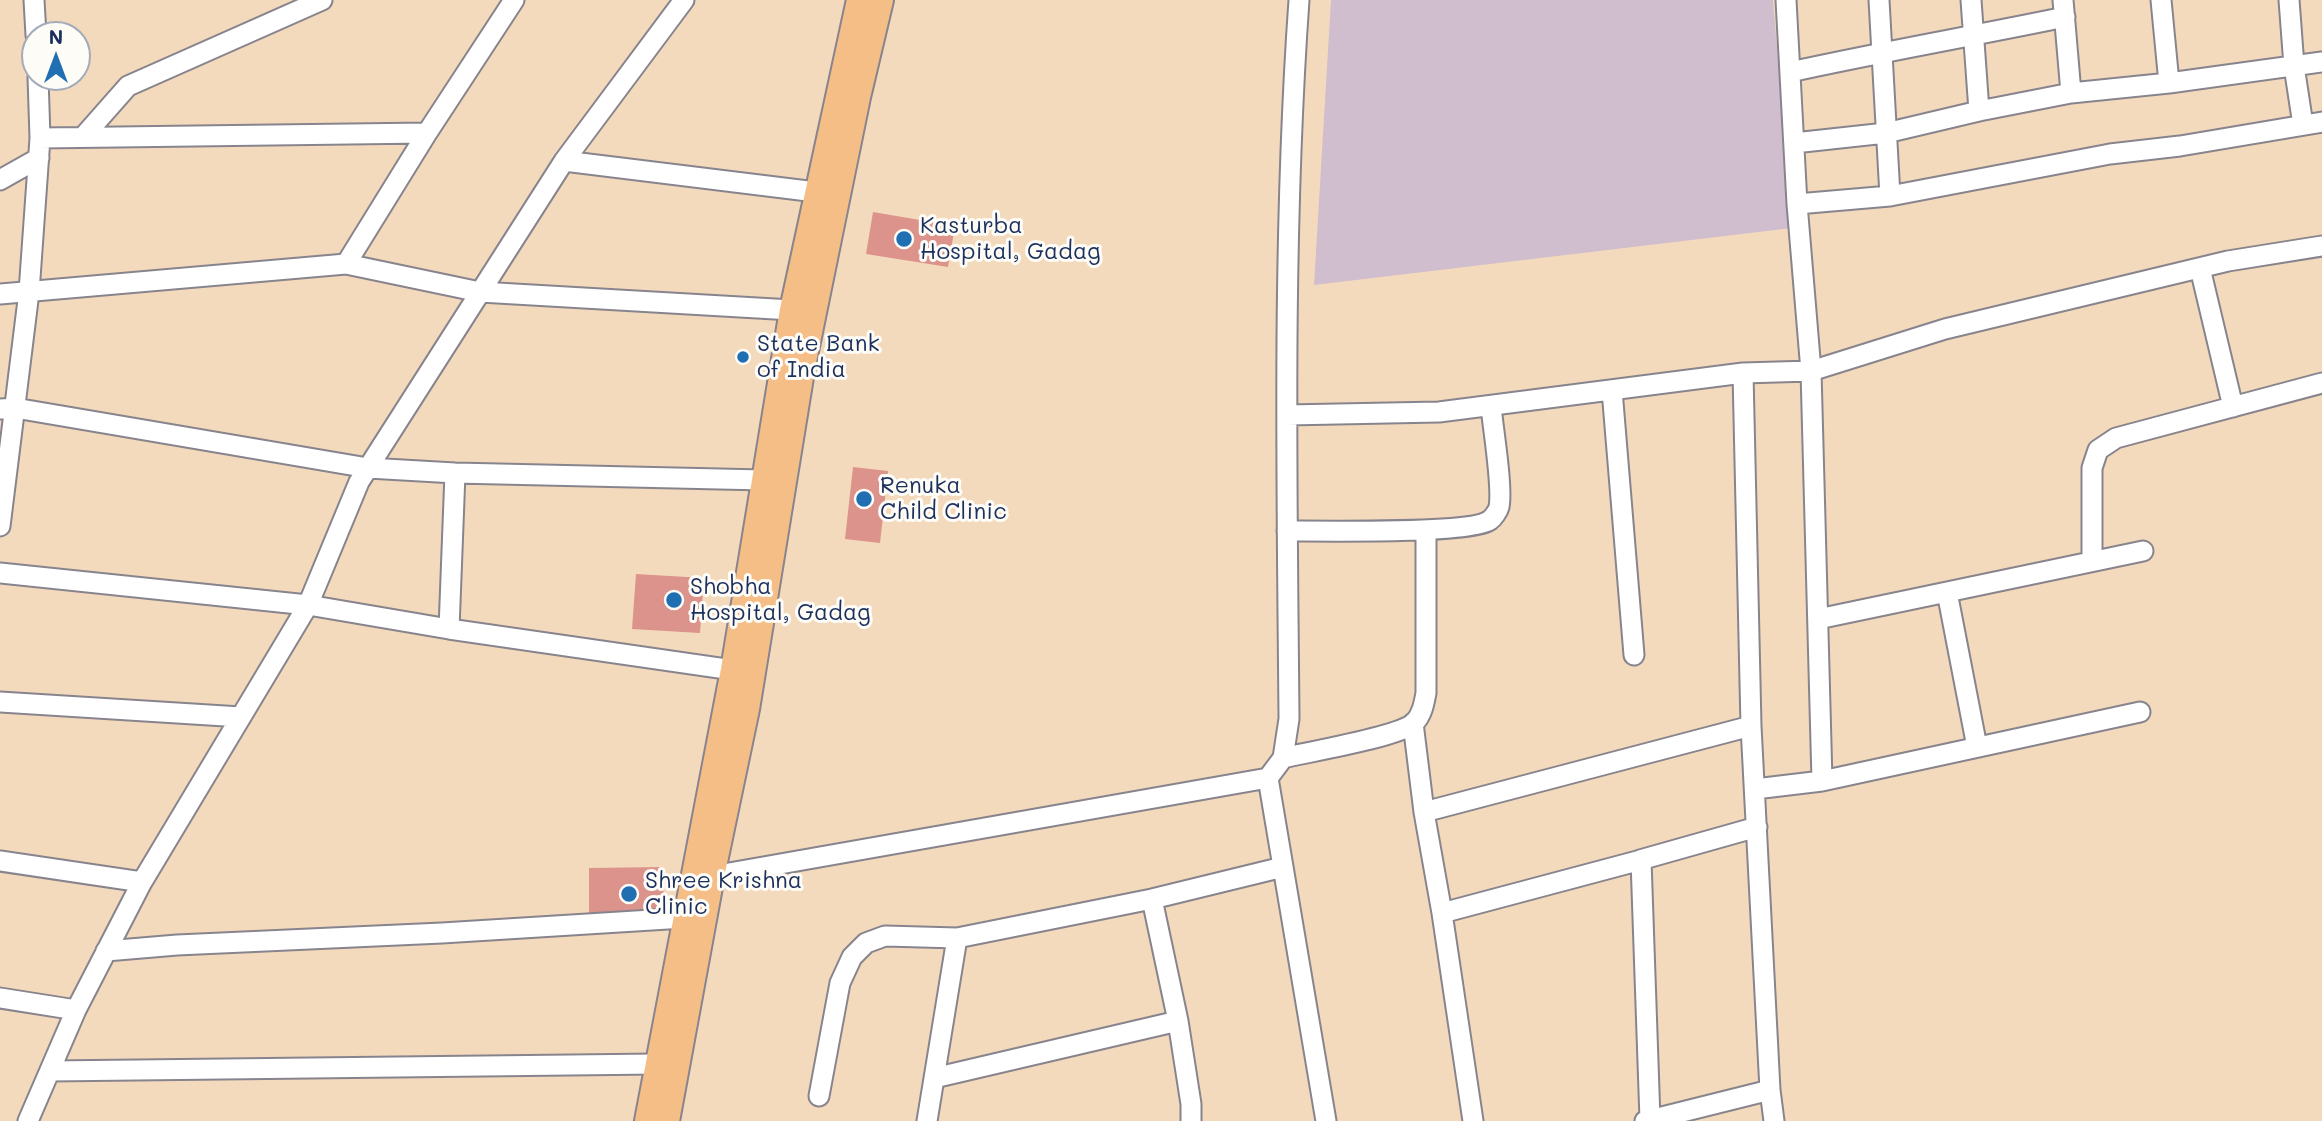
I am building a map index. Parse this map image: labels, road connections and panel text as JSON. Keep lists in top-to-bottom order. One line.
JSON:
{"places":["Kasturba Hospital, Gadag","State Bank of India","Renuka Child Clinic","Shobha Hospital, Gadag","Shree Krishna Clinic"],"north":"top"}
